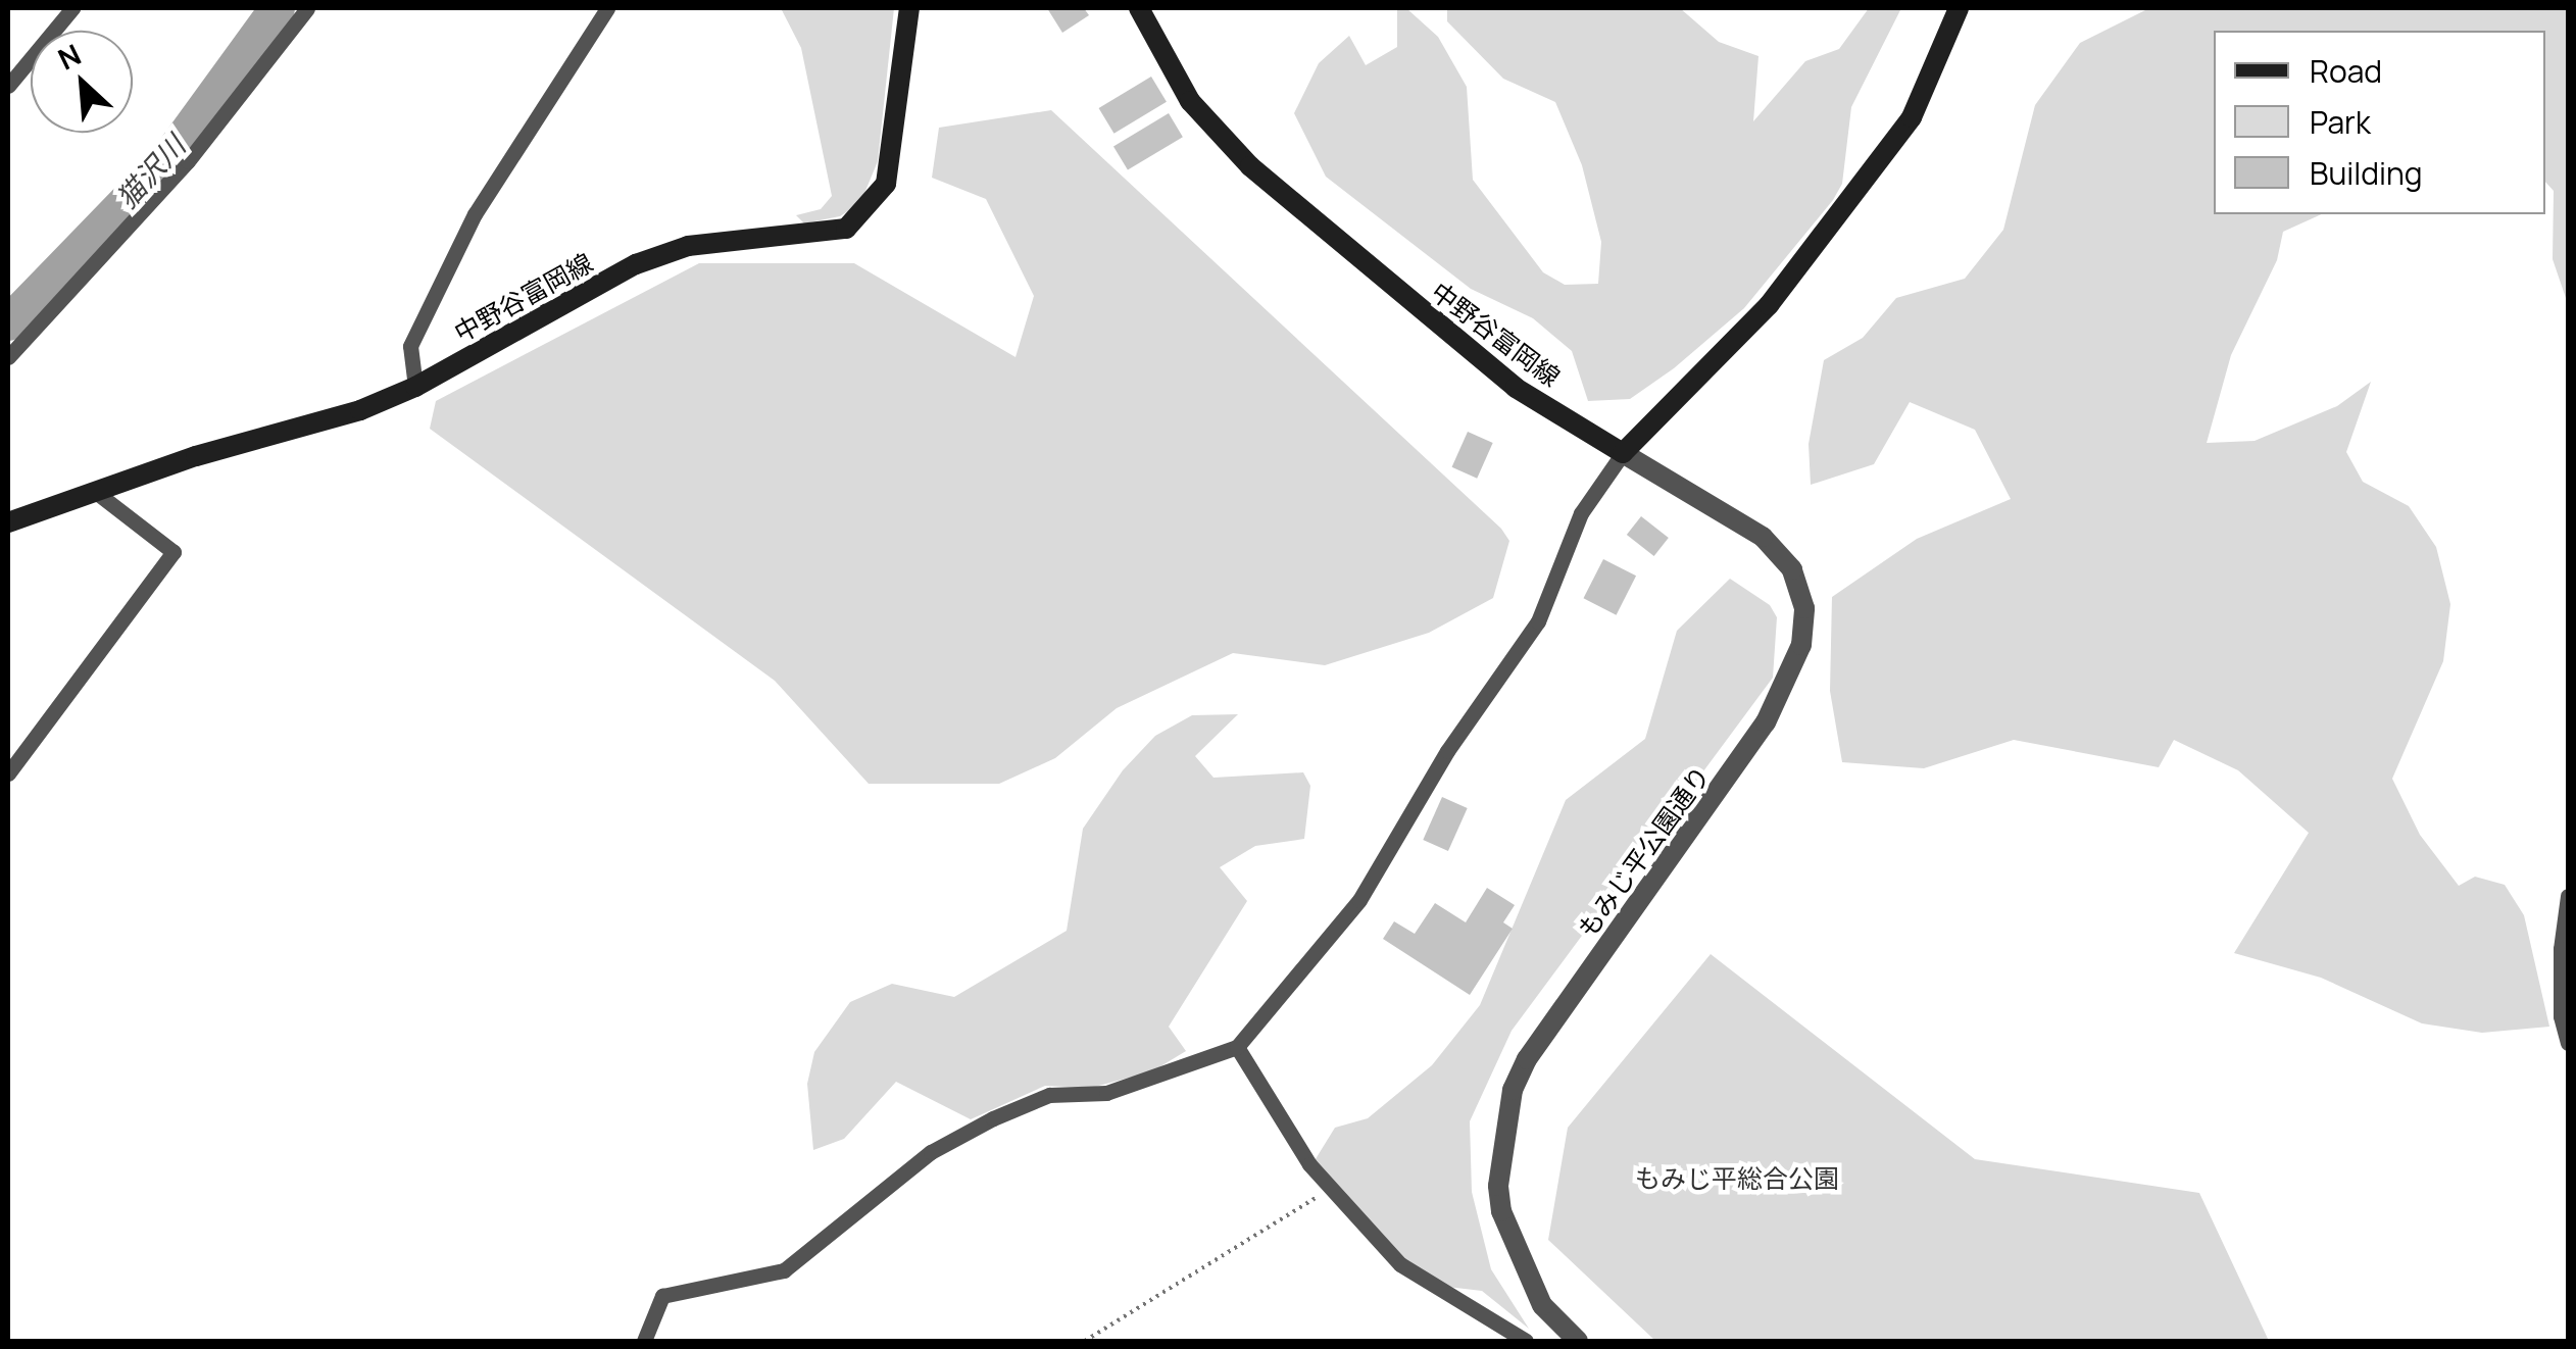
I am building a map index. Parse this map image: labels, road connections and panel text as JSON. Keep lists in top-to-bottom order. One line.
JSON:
{"streets":{"main road":["中野谷富岡線"],"street":["もみじ平公園通り"]},"crossings":[["中野谷富岡線","もみじ平公園通り"]],"water":["猫沢川"],"parks":["もみじ平総合公園"],"legend":["Road","Park","Building"],"north":"top left"}
